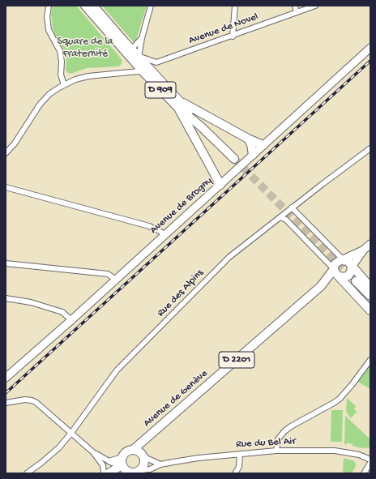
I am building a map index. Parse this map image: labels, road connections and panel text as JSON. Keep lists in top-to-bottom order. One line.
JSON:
{"streets":{"main road":["D 909","Avenue de Brogny","D 2201","Avenue de Genève"],"street":["Avenue de Novel","Rue des Alpins","Rue du Bel Air"]},"crossings":[["Avenue de Genève","Rue du Bel Air"]],"parks":["Square de la Fraternité"]}
